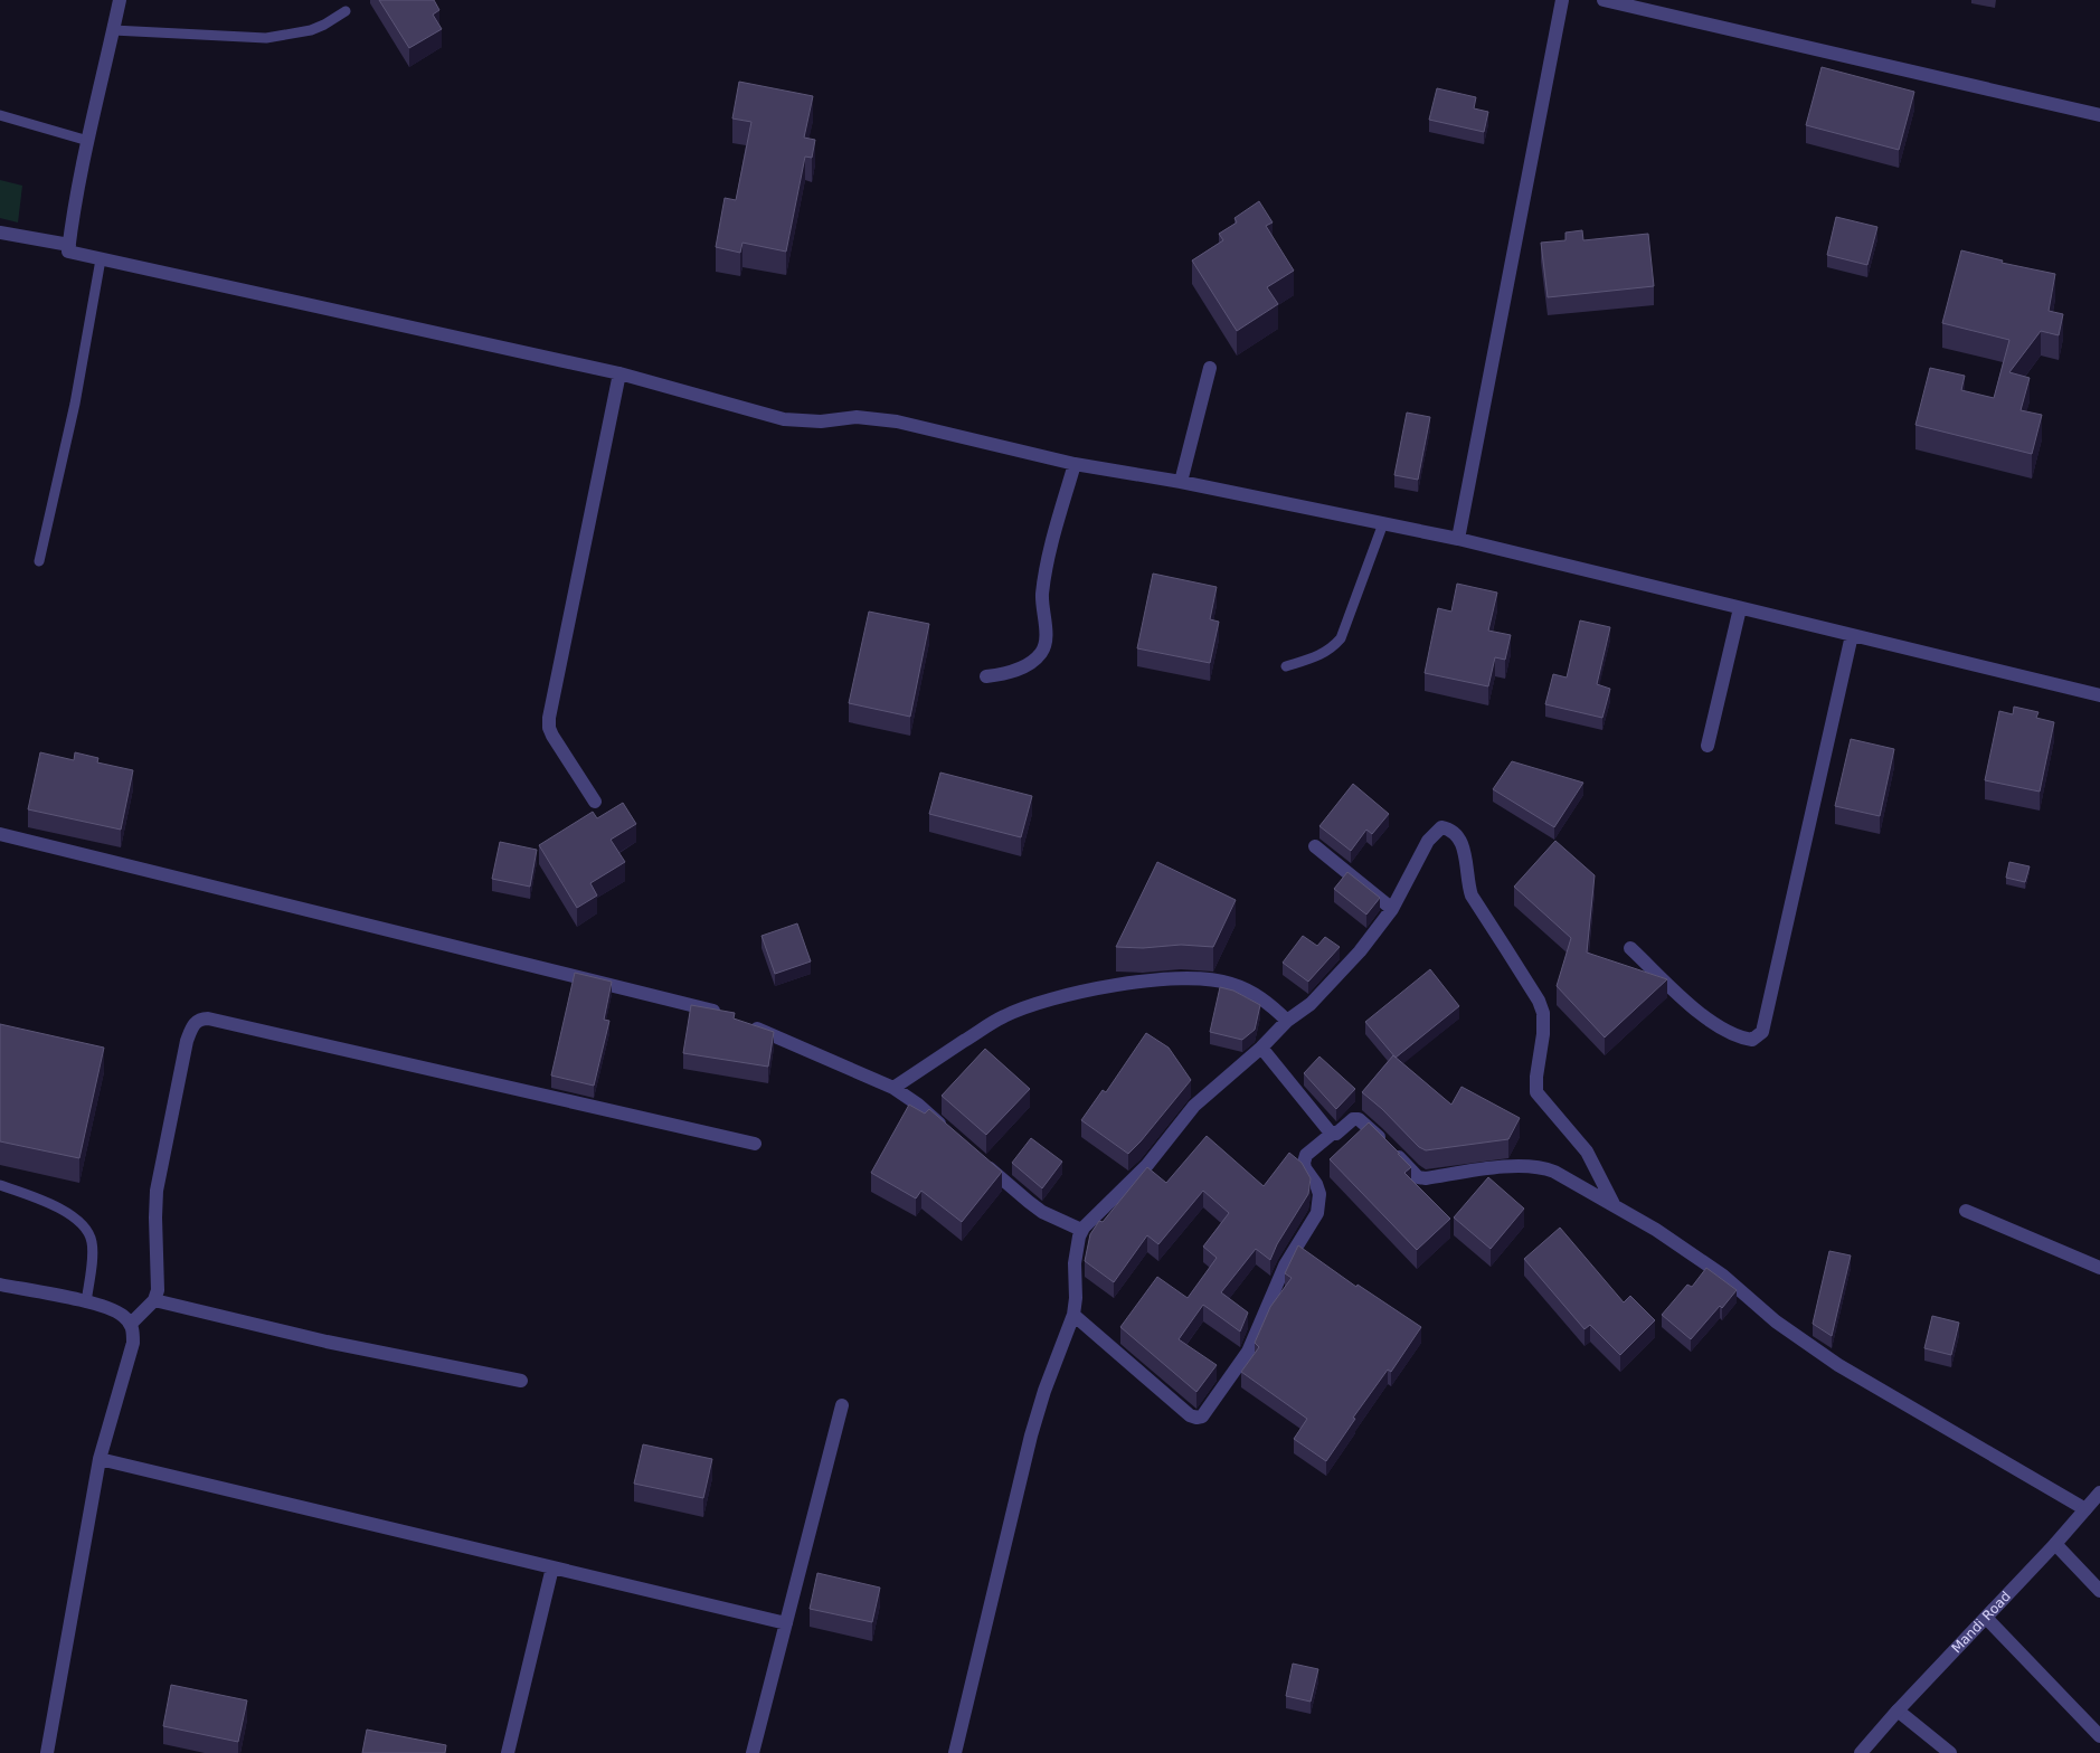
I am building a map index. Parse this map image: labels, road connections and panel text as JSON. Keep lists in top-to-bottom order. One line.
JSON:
{"streets":{"street":["Mandi Road"]}}
